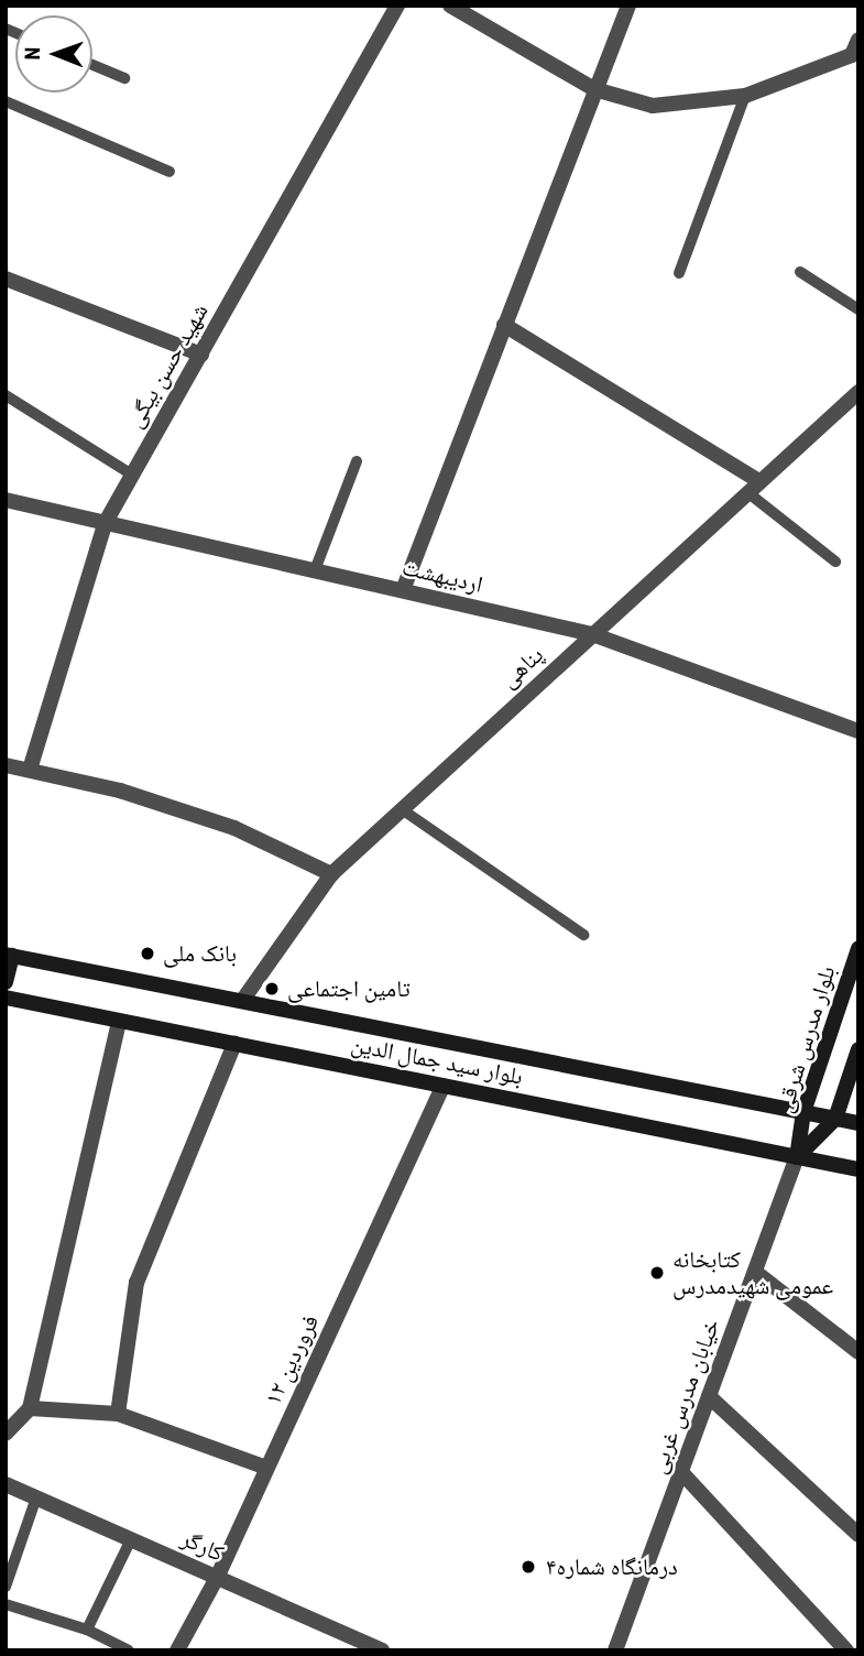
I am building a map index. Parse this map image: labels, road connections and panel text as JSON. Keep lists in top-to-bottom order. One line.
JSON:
{"streets":{"main road":["بلوار مدرس شرقی","بلوار سید جمال الدین"],"street":["شهید حسن بیگی","اردیبهشت","پناهی","۱۲ فروردین","خیابان مدرس غربی","کارگر"]},"crossings":[["شهید حسن بیگی","اردیبهشت"],["اردیبهشت","پناهی"],["پناهی","بلوار سید جمال الدین"],["بلوار مدرس شرقی","بلوار سید جمال الدین"],["بلوار مدرس شرقی","خیابان مدرس غربی"],["بلوار سید جمال الدین","۱۲ فروردین"],["بلوار سید جمال الدین","خیابان مدرس غربی"],["۱۲ فروردین","کارگر"]],"places":["بانک ملی","تامین اجتماعی","کتابخانه عمومی شهیدمدرس","درمانگاه شماره۴"],"north":"left"}
